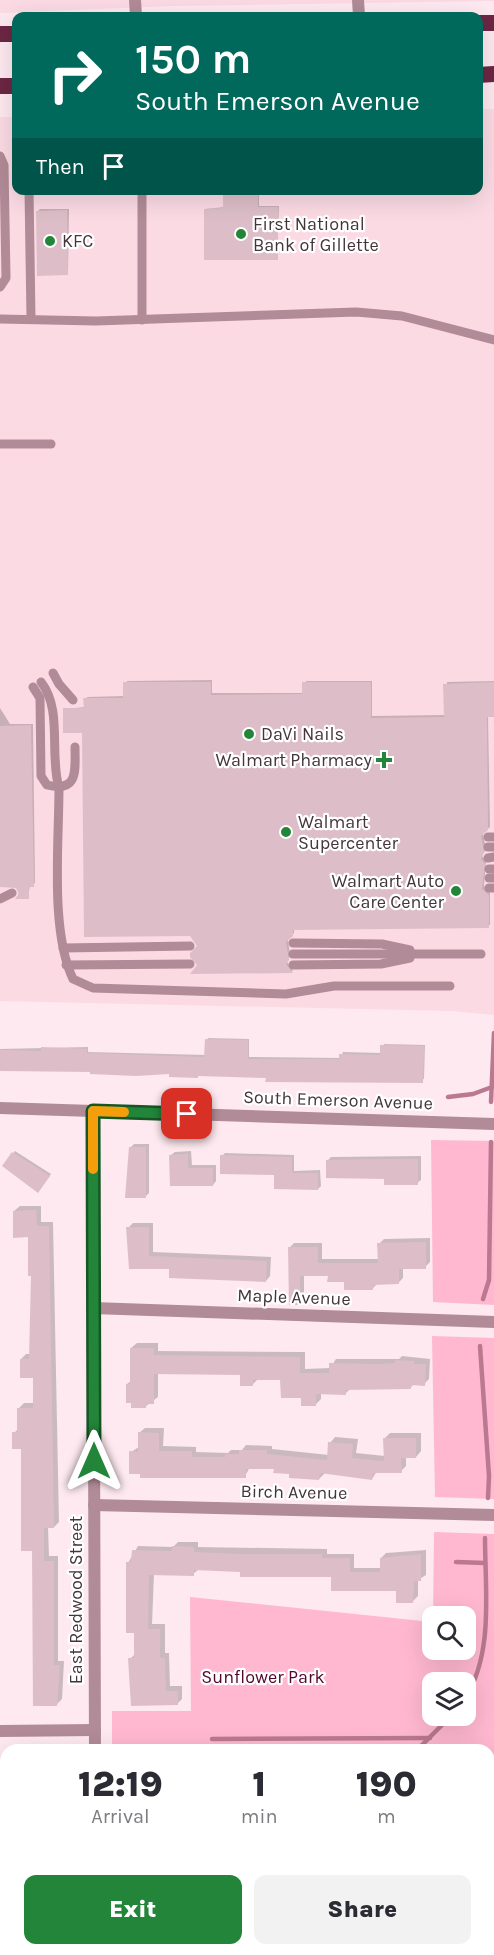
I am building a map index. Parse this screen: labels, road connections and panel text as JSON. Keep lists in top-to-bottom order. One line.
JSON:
{"streets":{"street":["South Emerson Avenue","Maple Avenue","Birch Avenue","East Redwood Street"]},"crossings":[["South Emerson Avenue","East Redwood Street"],["Maple Avenue","East Redwood Street"],["Birch Avenue","East Redwood Street"]],"parks":["Sunflower Park"],"places":{"other":["First National Bank of Gillette","KFC","DaVi Nails","Walmart Supercenter","Walmart Auto Care Center"],"health":["Walmart Pharmacy"]},"page":{"turn":["150 m","South Emerson Avenue"],"then":"Then","eta":["12:19","Arrival","1","min","190","m"],"buttons":["Exit","Share"]}}
